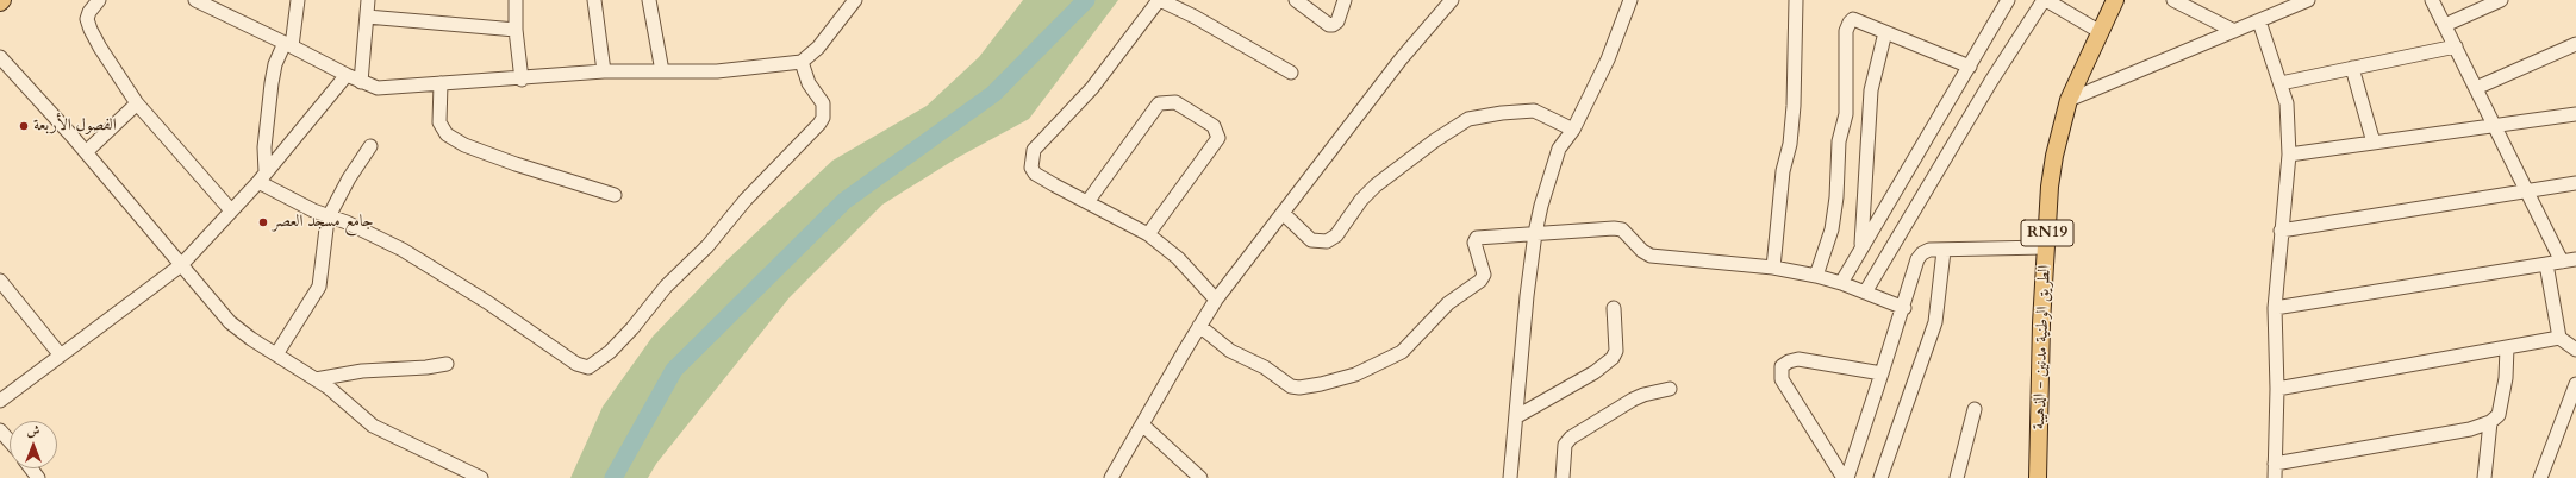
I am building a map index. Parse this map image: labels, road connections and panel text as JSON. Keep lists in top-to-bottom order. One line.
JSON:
{"streets":{"main road":["RN19","الطريق الوطنية مدنين - الذهيبة"]},"places":["الفصول الأربعة","جامع مسجد العصر"],"north":"top"}
